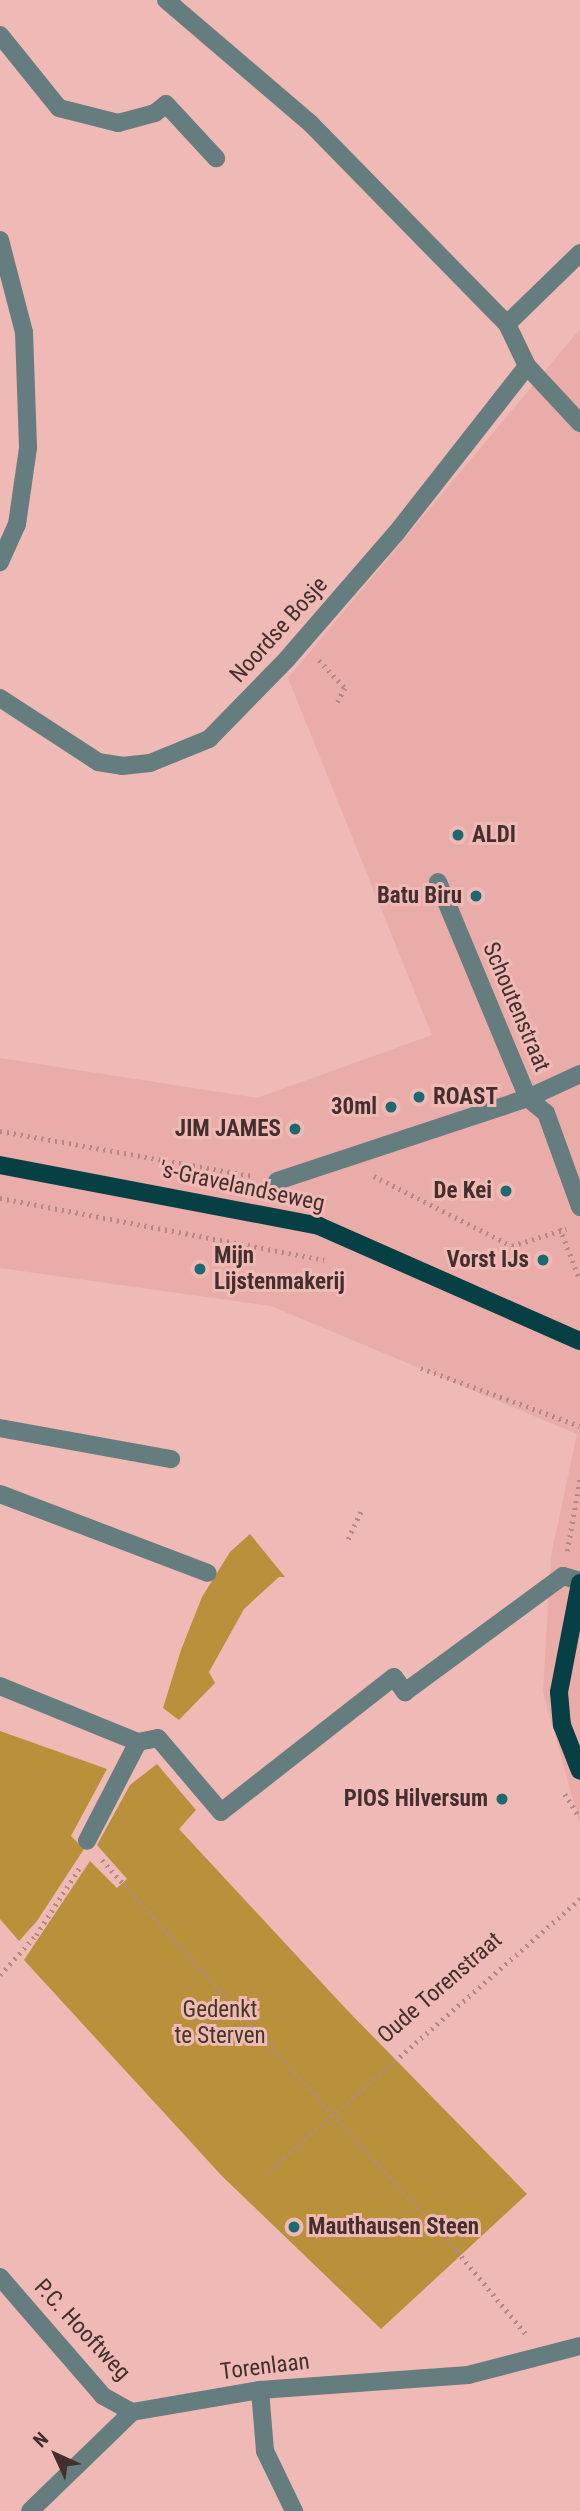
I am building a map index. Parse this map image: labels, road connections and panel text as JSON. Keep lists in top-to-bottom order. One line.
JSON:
{"streets":{"main road":["'s-Gravelandseweg"],"street":["Noordse Bosje","Schoutenstraat","P.C. Hooftweg","Torenlaan"],"path":["Oude Torenstraat"]},"crossings":[["Schoutenstraat","'s-Gravelandseweg"],["P.C. Hooftweg","Torenlaan"]],"parks":["Gedenkt te Sterven"],"places":["ALDI","Batu Biru","ROAST","30ml","JIM JAMES","De Kei","Vorst IJs","Mijn Lijstenmakerij","PIOS Hilversum","Mauthausen Steen"],"north":"top left"}
